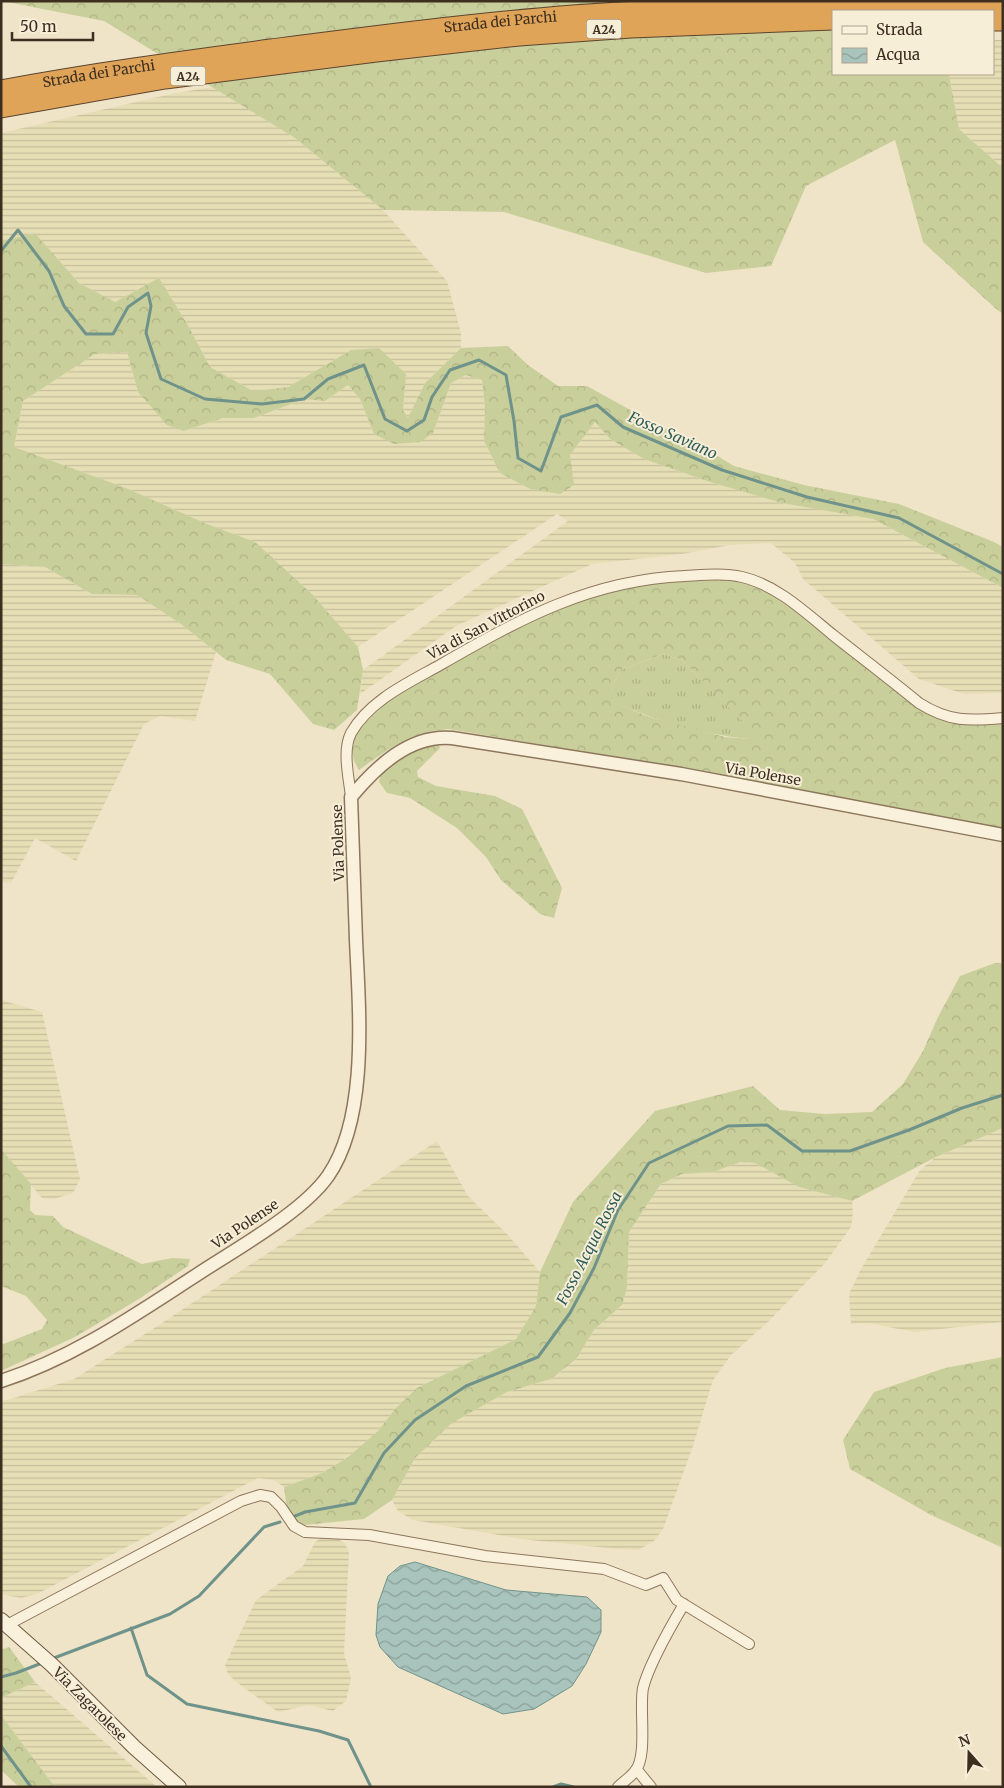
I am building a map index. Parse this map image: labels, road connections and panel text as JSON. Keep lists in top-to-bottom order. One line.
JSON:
{"streets":{"highway":["Strada dei Parchi","A24"],"main road":["Via Zagarolese"],"street":["Via di San Vittorino","Via Polense"]},"crossings":[["Via di San Vittorino","Via Polense"]],"water":["Fosso Saviano","Fosso Acqua Rossa"],"legend":["Strada","Acqua"],"scale_bar":"50 m","north":"top"}
